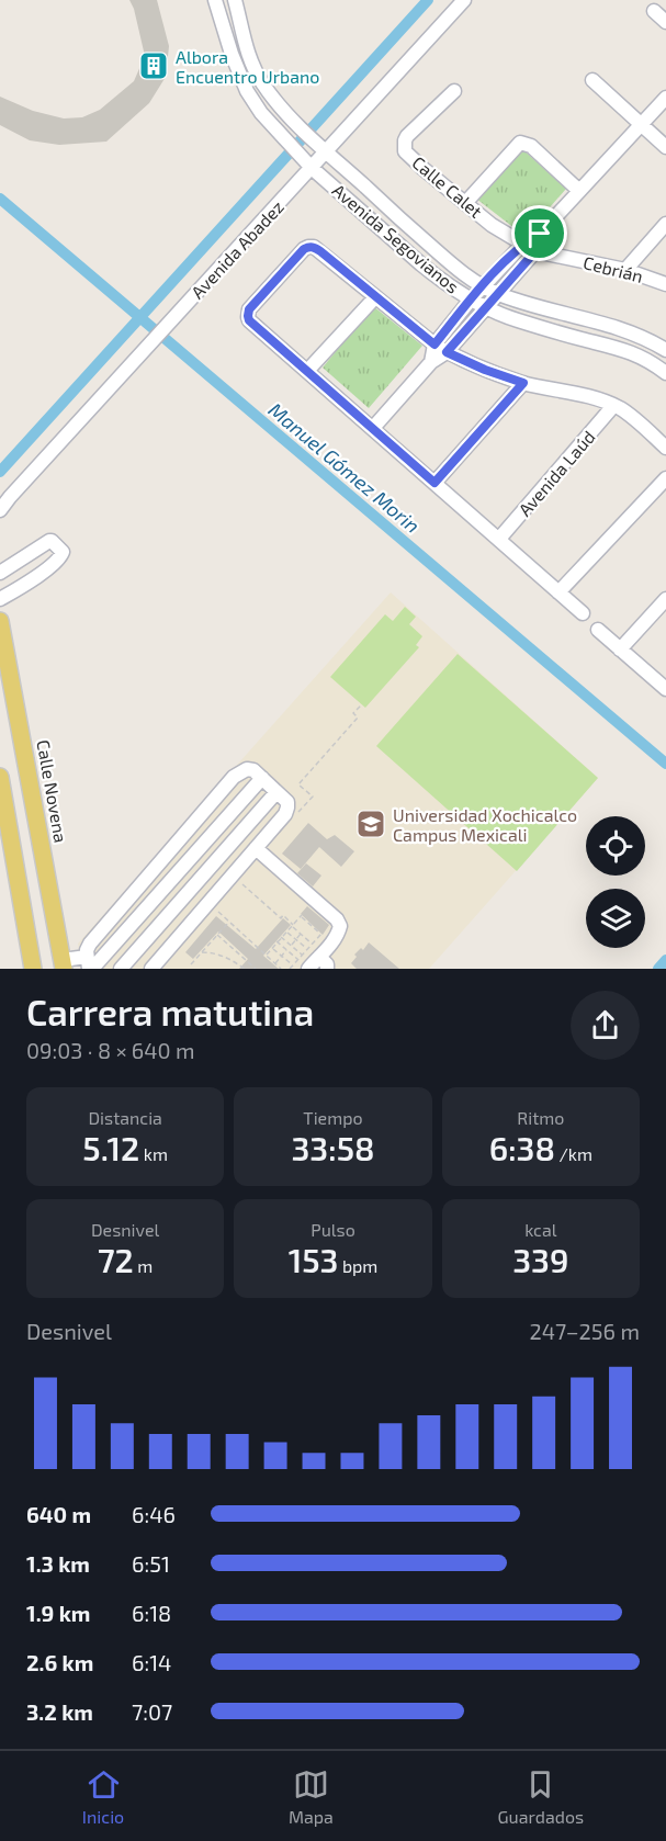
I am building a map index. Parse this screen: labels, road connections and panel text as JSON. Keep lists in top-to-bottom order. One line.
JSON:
{"streets":{"main road":["Calle Novena"],"street":["Calle Calet","Avenida Segovianos","Avenida Abadez","Cebrián","Avenida Laúd"]},"crossings":[["Calle Calet","Cebrián"],["Avenida Segovianos","Avenida Abadez"]],"water":["Manuel Gómez Morin"],"places":{"building":["Albora Encuentro Urbano"],"school or university":["Universidad Xochicalco Campus Mexicali"]},"page":{"heading":["Carrera matutina","09:03 · 8 × 640 m"],"stats":[["Distancia","5.12 km"],["Tiempo","33:58"],["Ritmo","6:38 /km"],["Desnivel","72 m"],["Pulso","153 bpm"],["kcal","339"]],"chart":["Desnivel","247–256 m"],"list":[{"name":"640 m","note":"6:46"},{"name":"1.3 km","note":"6:51"},{"name":"1.9 km","note":"6:18"},{"name":"2.6 km","note":"6:14"},{"name":"3.2 km","note":"7:07"}],"tabs":["Inicio","Mapa","Guardados"]}}
